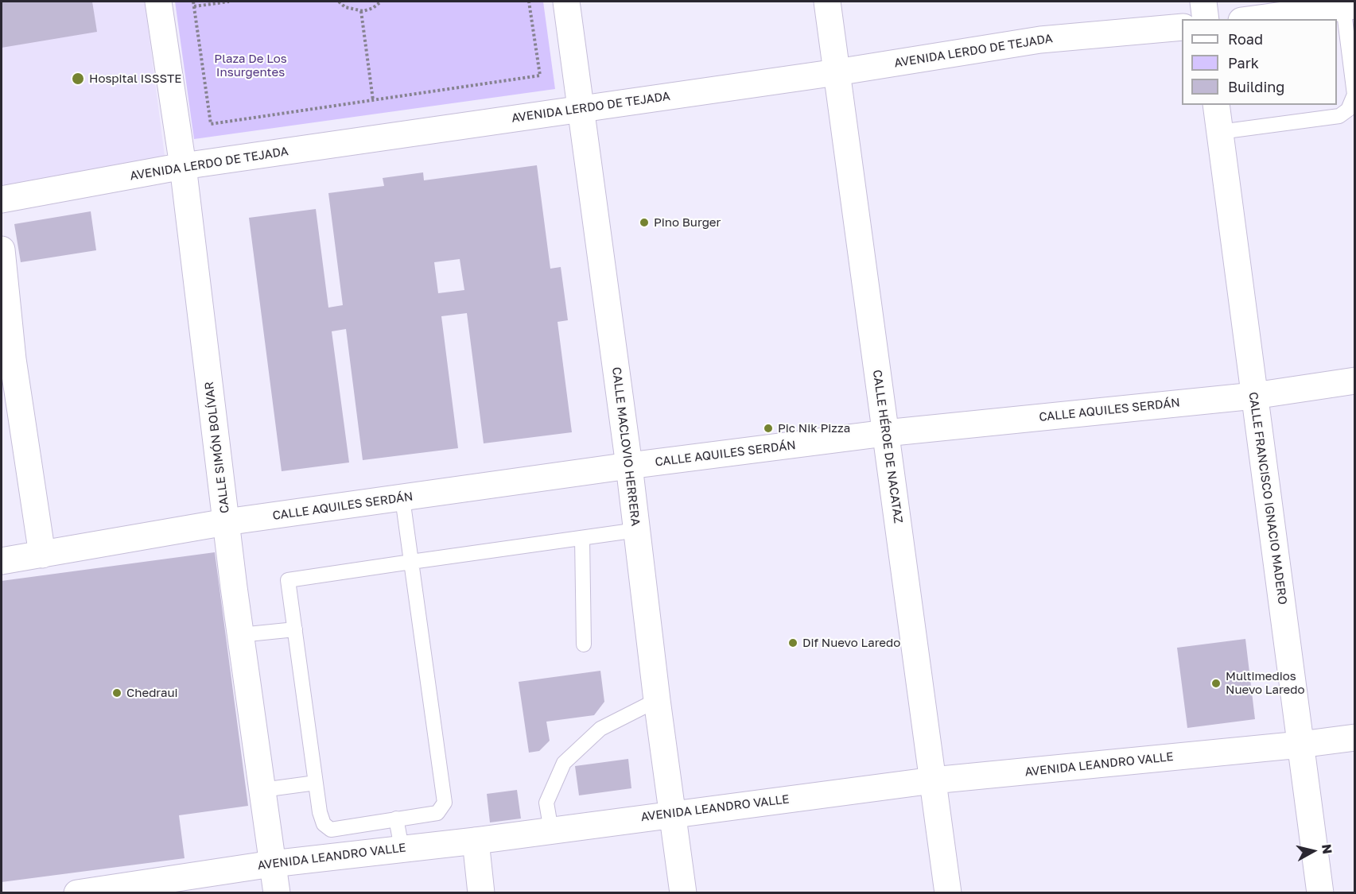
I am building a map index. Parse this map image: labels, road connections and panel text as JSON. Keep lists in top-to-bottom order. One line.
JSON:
{"streets":{"street":["AVENIDA LERDO DE TEJADA","CALLE AQUILES SERDÁN","CALLE MACLOVIO HERRERA","CALLE HÉROE DE NACATAZ","CALLE SIMÓN BOLÍVAR","CALLE FRANCISCO IGNACIO MADERO","AVENIDA LEANDRO VALLE"]},"crossings":[["AVENIDA LERDO DE TEJADA","CALLE MACLOVIO HERRERA"],["AVENIDA LERDO DE TEJADA","CALLE HÉROE DE NACATAZ"],["AVENIDA LERDO DE TEJADA","CALLE SIMÓN BOLÍVAR"],["CALLE AQUILES SERDÁN","CALLE MACLOVIO HERRERA"],["CALLE AQUILES SERDÁN","CALLE HÉROE DE NACATAZ"],["CALLE AQUILES SERDÁN","CALLE SIMÓN BOLÍVAR"],["CALLE AQUILES SERDÁN","CALLE FRANCISCO IGNACIO MADERO"],["CALLE MACLOVIO HERRERA","AVENIDA LEANDRO VALLE"],["CALLE HÉROE DE NACATAZ","AVENIDA LEANDRO VALLE"],["CALLE SIMÓN BOLÍVAR","AVENIDA LEANDRO VALLE"],["CALLE FRANCISCO IGNACIO MADERO","AVENIDA LEANDRO VALLE"]],"parks":["Plaza De Los Insurgentes"],"places":["Hospital ISSSTE","Pino Burger","Pic Nik Pizza","Dif Nuevo Laredo","Multimedios Nuevo Laredo","Chedraui"],"legend":["Road","Park","Building"],"north":"right"}
